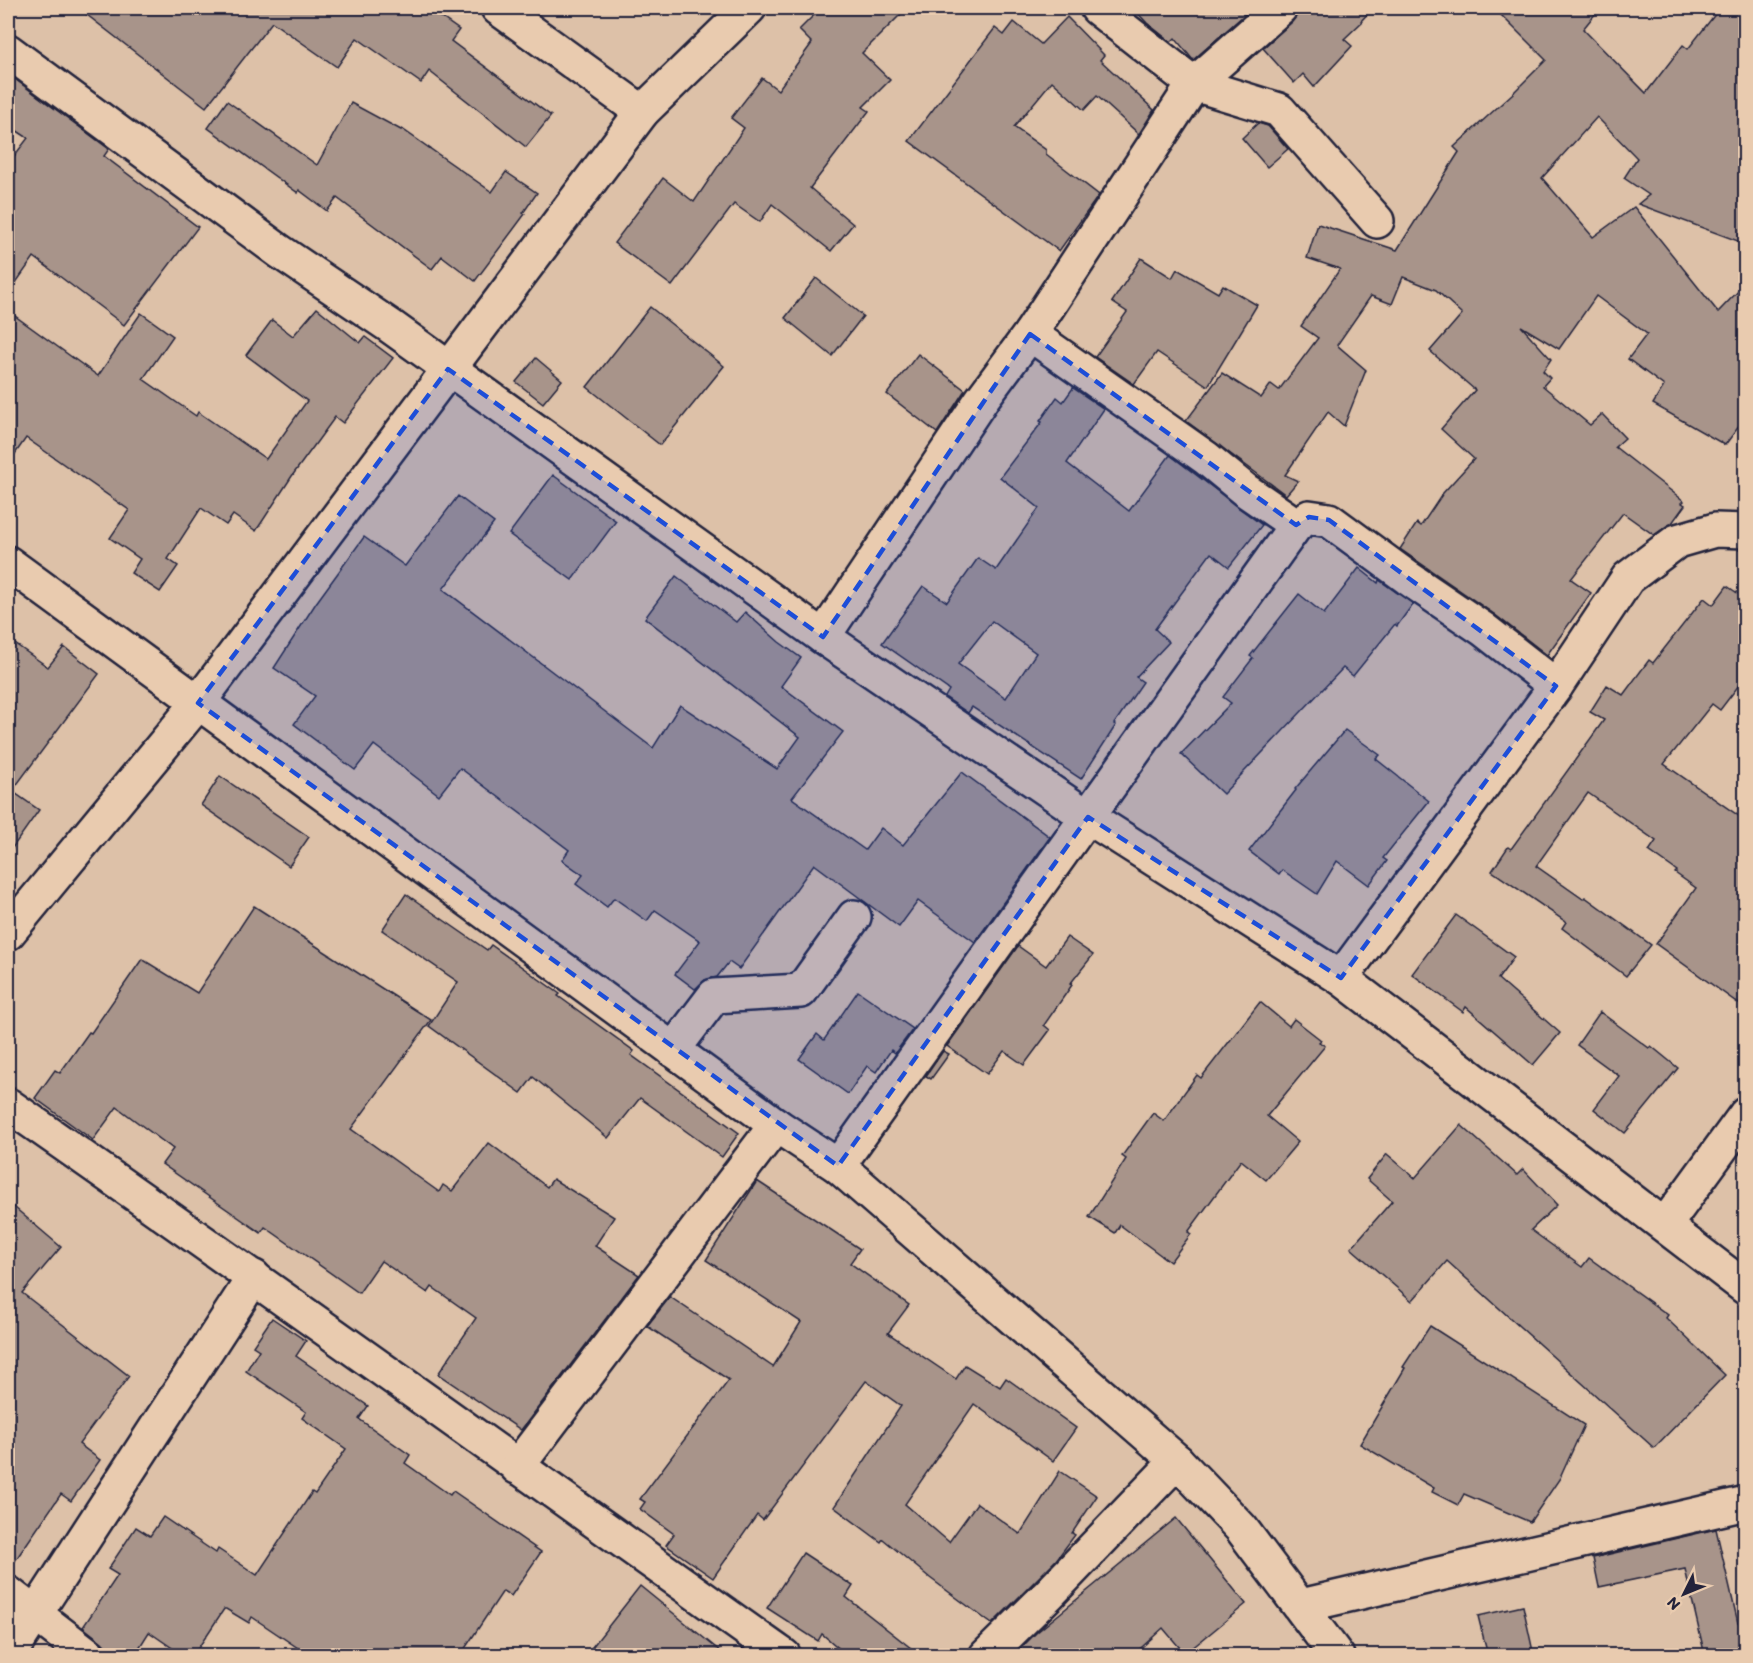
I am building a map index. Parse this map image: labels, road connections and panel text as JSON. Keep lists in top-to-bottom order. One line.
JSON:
{"north":"bottom left"}
